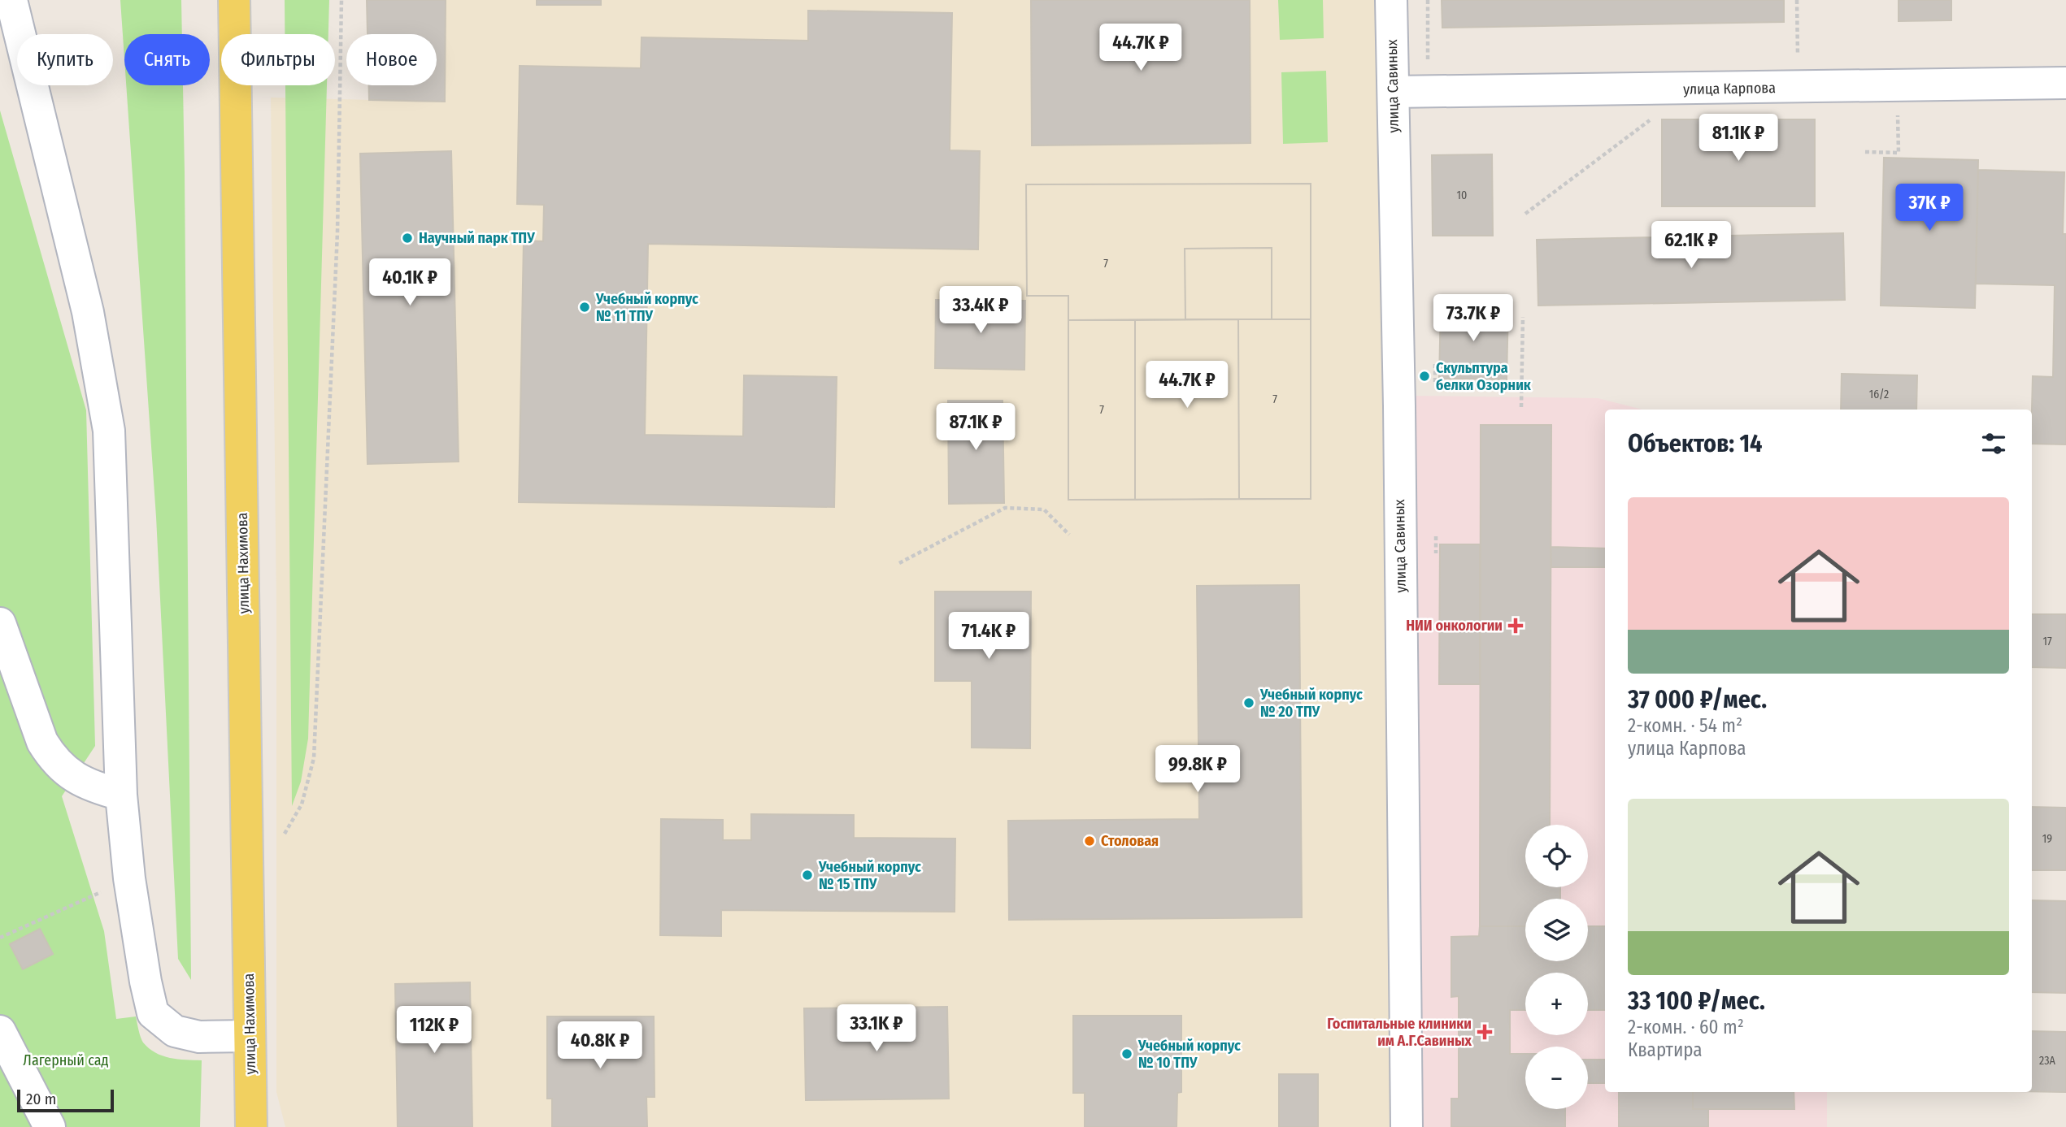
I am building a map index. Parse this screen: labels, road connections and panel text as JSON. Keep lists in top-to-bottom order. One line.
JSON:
{"streets":{"main road":["улица Нахимова"],"street":["улица Савиных","улица Карпова"]},"crossings":[["улица Савиных","улица Карпова"]],"parks":["Лагерный сад"],"places":{"other":["Научный парк ТПУ","Учебный корпус № 11 ТПУ","Скульптура белки Озорник","Учебный корпус № 20 ТПУ","Столовая","Учебный корпус № 15 ТПУ","Учебный корпус № 10 ТПУ"],"health":["НИИ онкологии","Госпитальные клиники им А.Г.Савиных"]},"house_numbers":["10","7","16/2","7","7","17","19","23А"],"scale_bar":"20 m","page":{"price":["44.7K ₽","81.1K ₽","37K ₽","62.1K ₽","40.1K ₽","33.4K ₽","73.7K ₽","44.7K ₽","87.1K ₽","71.4K ₽","99.8K ₽","33.1K ₽","112K ₽","40.8K ₽"],"chip":["Купить","Снять","Фильтры","Новое"],"heading":"Объектов: 14","list":[{"name":"37 000 ₽/мес.","note":"2-комн. · 54 m² · улица Карпова"},{"name":"33 100 ₽/мес.","note":"2-комн. · 60 m² · Квартира"}],"map_buttons":["+","−"],"scale":"20 m"}}
